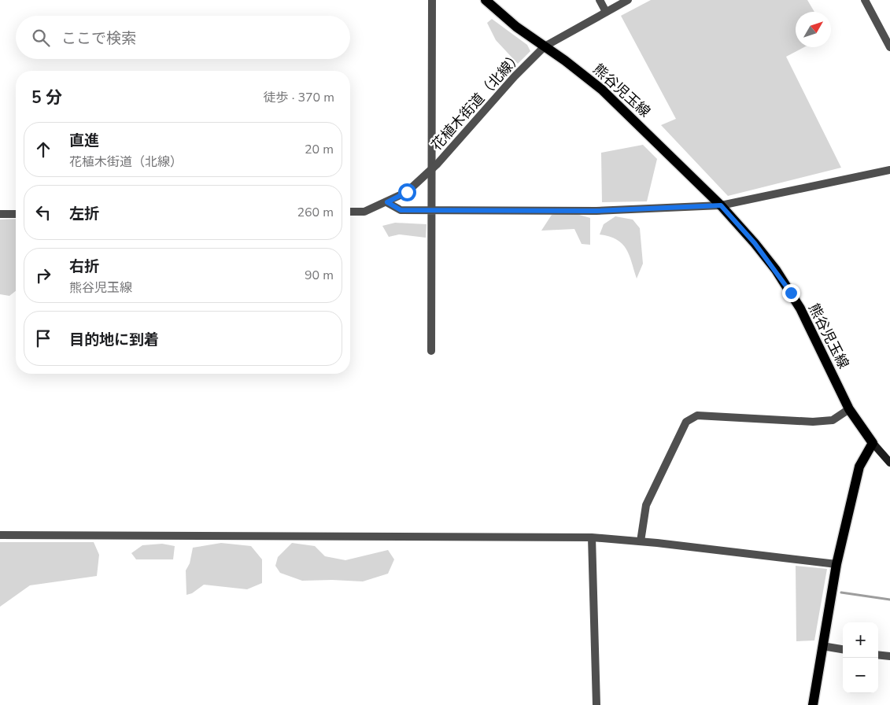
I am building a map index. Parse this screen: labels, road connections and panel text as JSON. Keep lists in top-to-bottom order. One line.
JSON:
{"streets":{"main road":["熊谷児玉線"],"street":["花植木街道（北線）"]},"crossings":[["熊谷児玉線","花植木街道（北線）"]],"north":"top right","page":{"search":"ここで検索","heading":["5 分","徒歩 · 370 m"],"list":[["直進","花植木街道（北線）","20 m"],["左折","260 m"],["右折","熊谷児玉線","90 m"],"目的地に到着"],"map_buttons":["+","−"]}}
